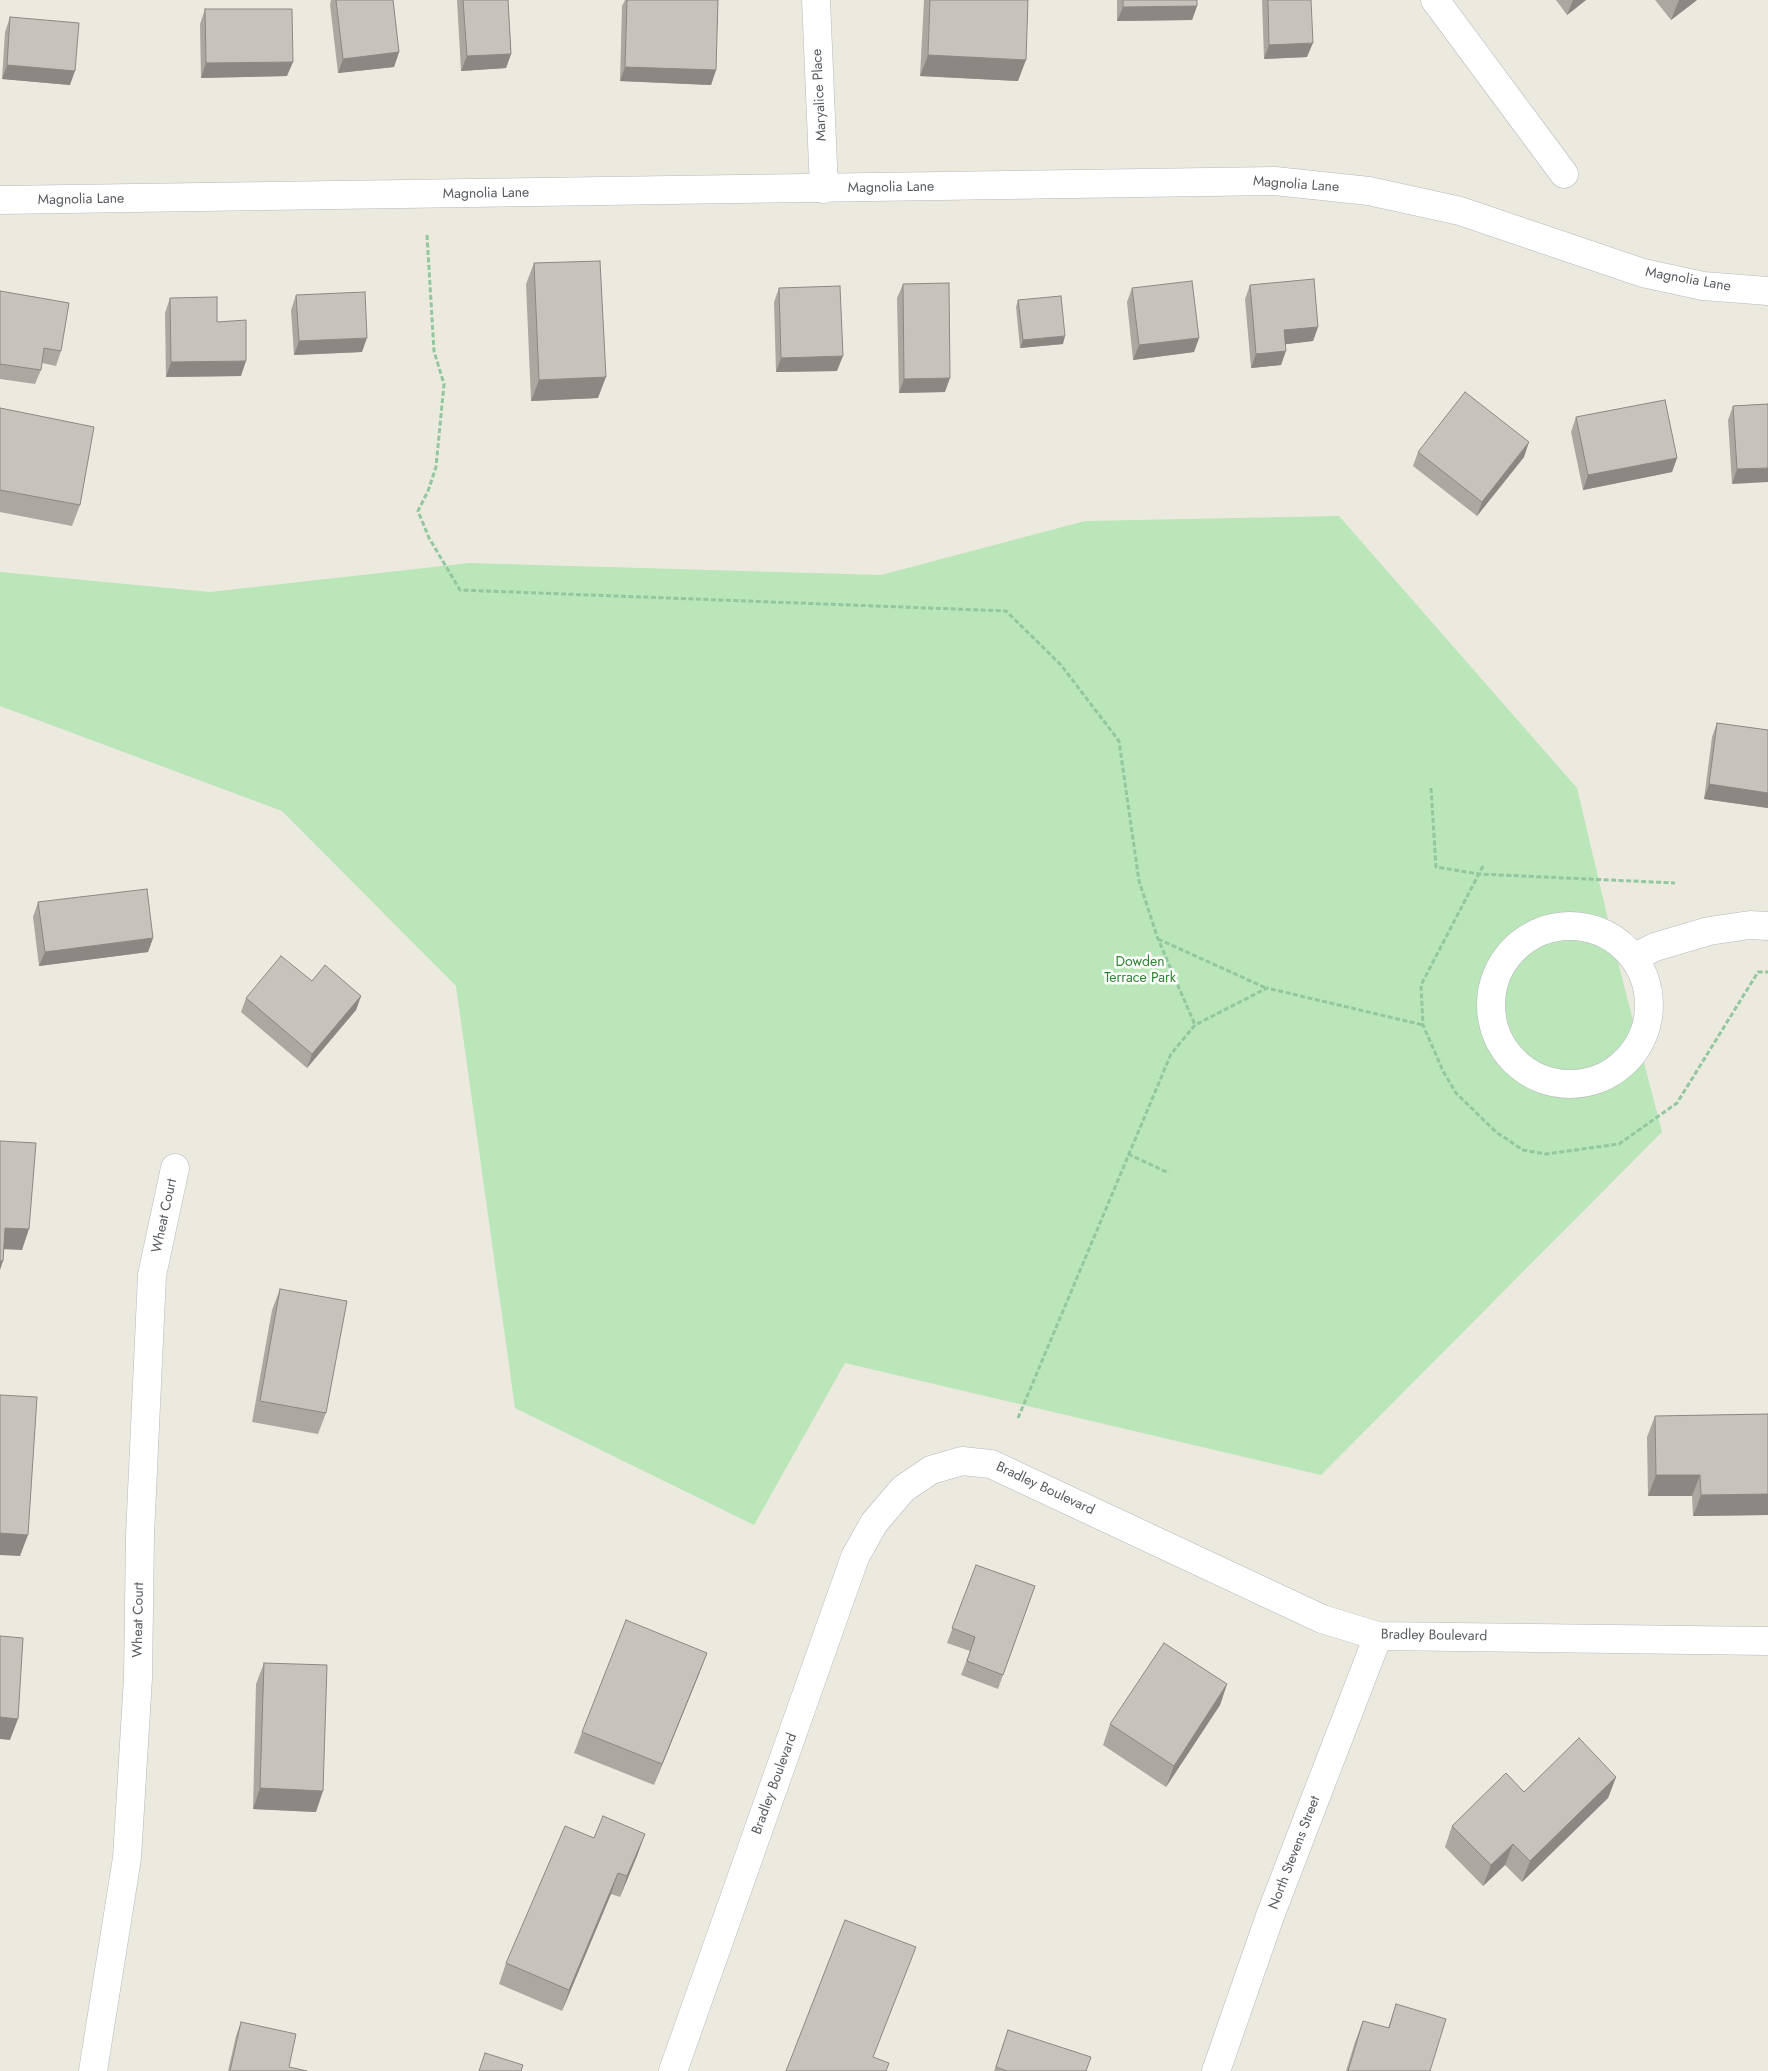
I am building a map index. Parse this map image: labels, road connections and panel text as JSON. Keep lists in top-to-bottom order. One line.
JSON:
{"streets":{"street":["Maryalice Place","Magnolia Lane","Wheat Court","Bradley Boulevard","North Stevens Street"]},"crossings":[["Maryalice Place","Magnolia Lane"],["Bradley Boulevard","North Stevens Street"]],"parks":["Dowden Terrace Park"]}
